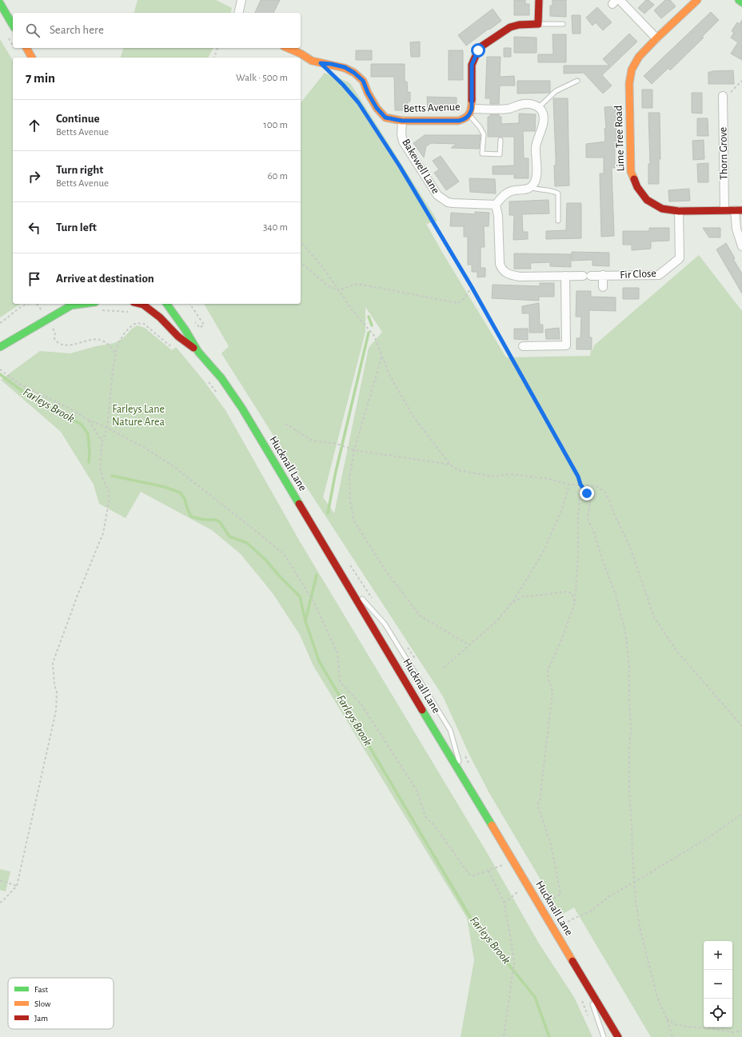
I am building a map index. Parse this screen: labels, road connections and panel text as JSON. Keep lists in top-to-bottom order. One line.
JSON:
{"streets":{"main road":["Betts Avenue","Lime Tree Road","Hucknall Lane"],"street":["Thorn Grove","Bakewell Lane","Fir Close"]},"crossings":[["Betts Avenue","Bakewell Lane"],["Lime Tree Road","Thorn Grove"],["Lime Tree Road","Fir Close"]],"water":["Farleys Brook"],"parks":["Farleys Lane Nature Area"],"legend":["Fast","Slow","Jam"],"page":{"search":"Search here","heading":["7 min","Walk · 500 m"],"list":[["Continue","Betts Avenue","100 m"],["Turn right","Betts Avenue","60 m"],["Turn left","340 m"],"Arrive at destination"],"map_buttons":["+","−"]}}
